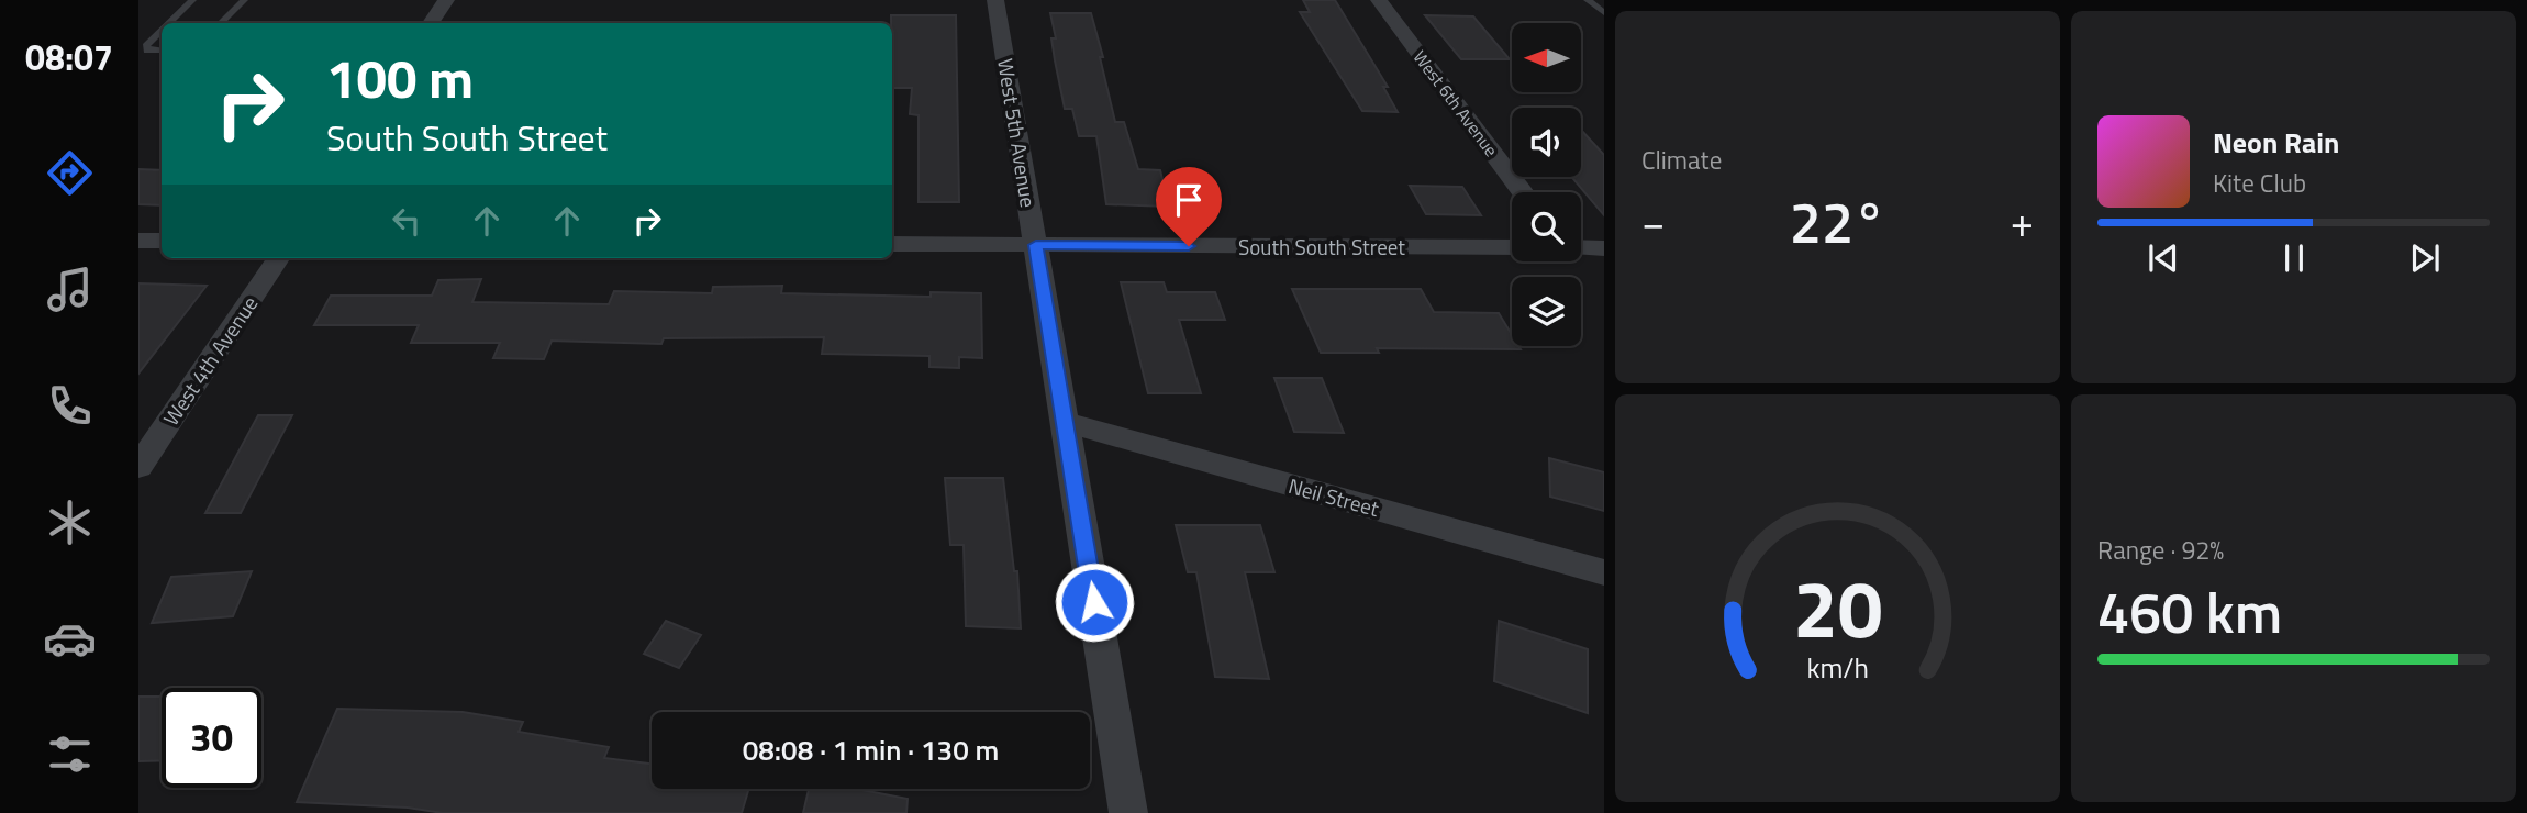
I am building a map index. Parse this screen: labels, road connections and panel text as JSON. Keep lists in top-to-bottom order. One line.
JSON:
{"streets":{"street":["West 6th Avenue","West 5th Avenue","South South Street","West 4th Avenue","Neil Street"]},"crossings":[["West 5th Avenue","South South Street"],["West 5th Avenue","Neil Street"]],"north":"left","page":{"tabs":"08:07","tile":["Climate",["Range · 92%","460 km"]],"turn":["100 m","South South Street"],"song":["Neon Rain","Kite Club"],"heat":["−","22°","+"],"limit":"30","trip":"08:08 · 1 min · 130 m","gauge":["20","km/h"]}}
